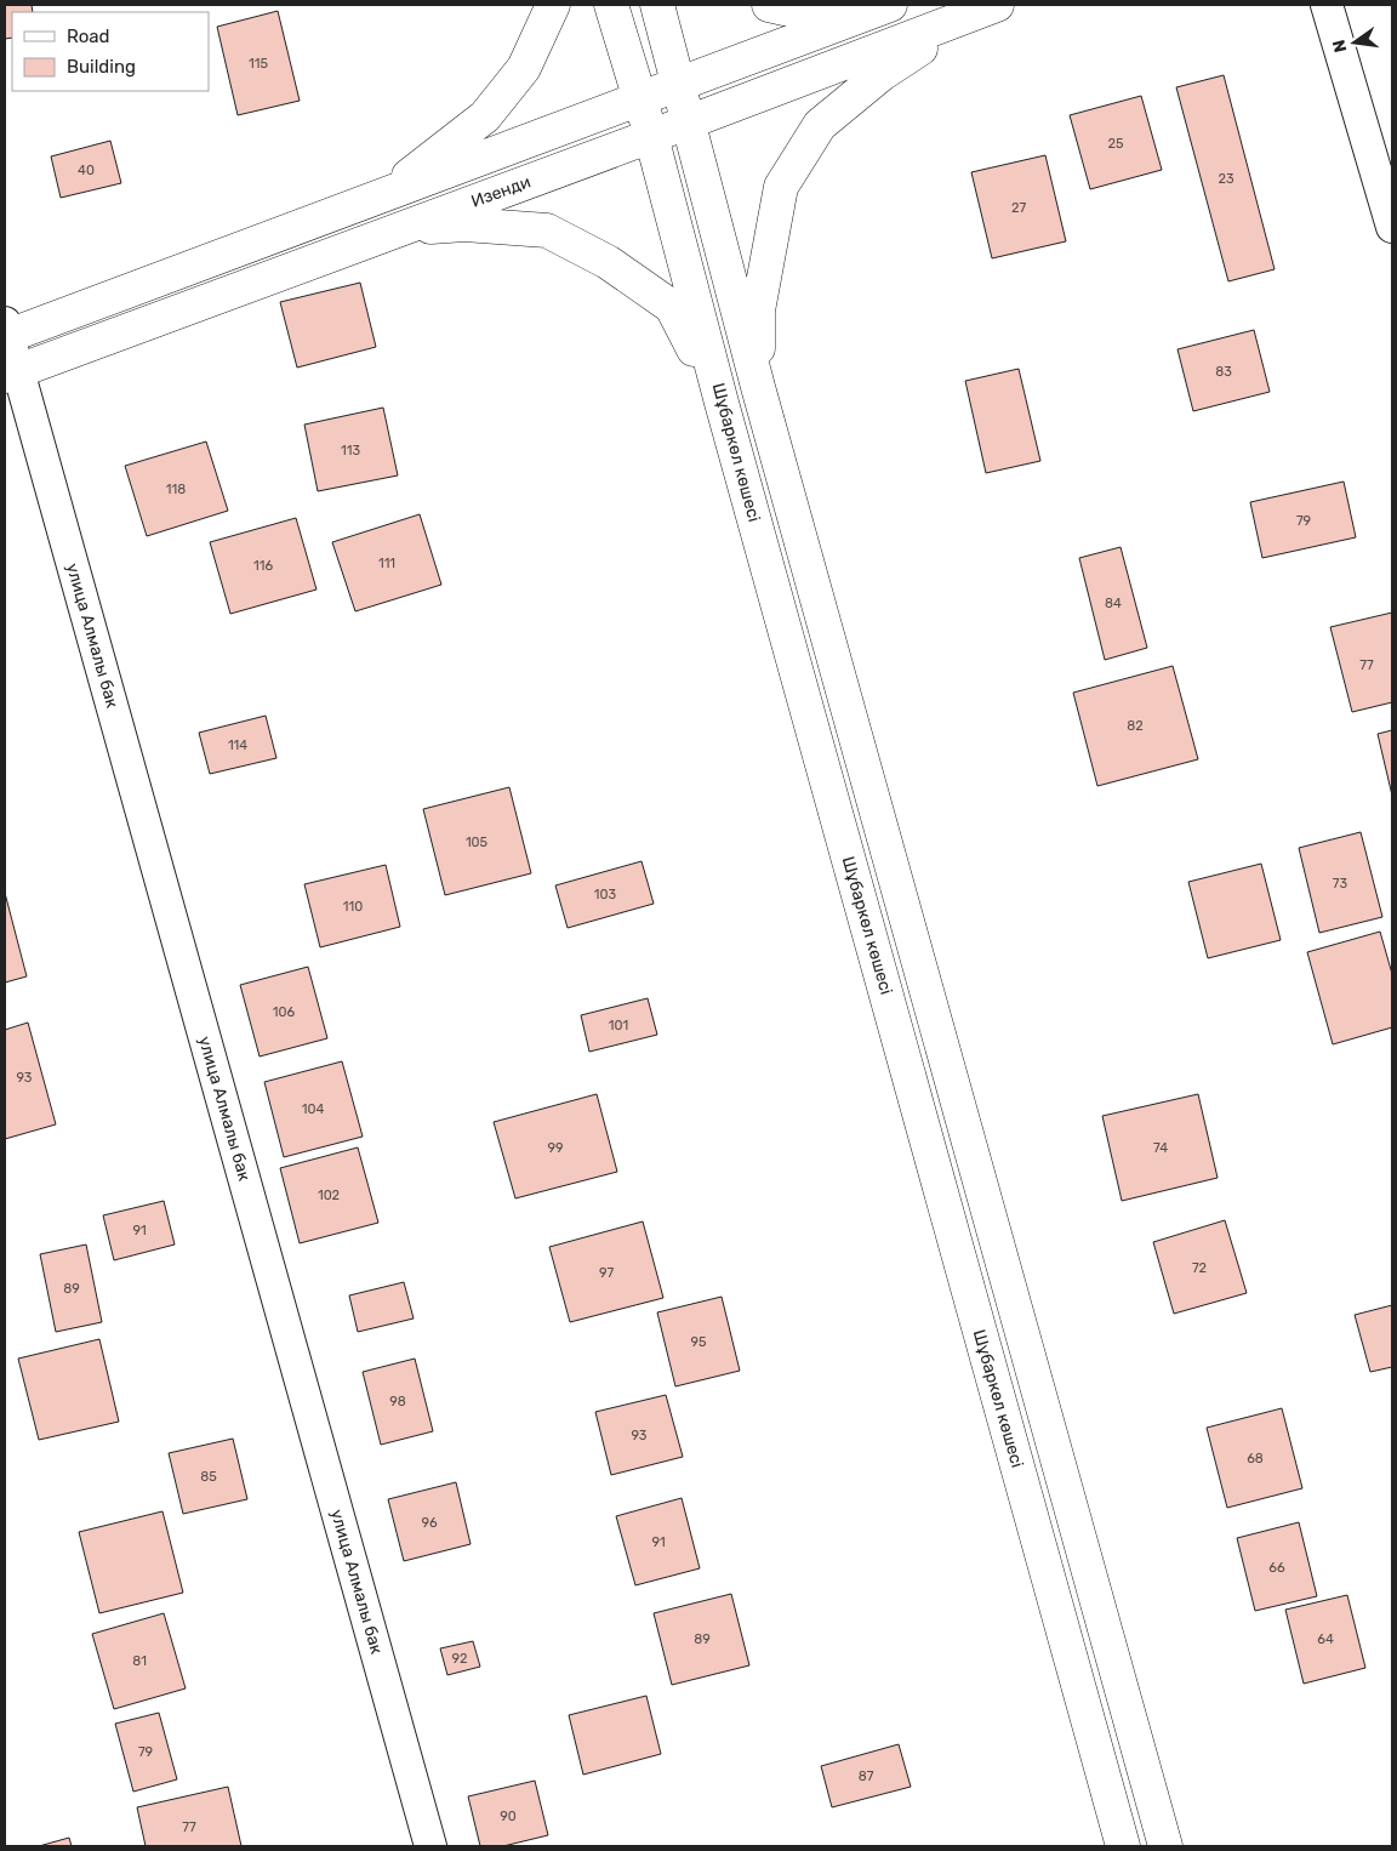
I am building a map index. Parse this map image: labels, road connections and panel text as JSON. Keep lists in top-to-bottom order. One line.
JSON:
{"streets":{"street":["Изенди","Шұбаркөл көшесі","улица Алмалы бак"]},"crossings":[["Изенди","Шұбаркөл көшесі"],["Изенди","улица Алмалы бак"]],"house_numbers":["115","25","40","23","27","83","113","118","79","111","116","84","77","82","114","105","73","103","110","106","101","93","104","99","74","102","91","72","97","89","95","98","93","68","85","96","91","66","89","64","92","81","79","87","90","77"],"legend":["Road","Building"],"north":"left"}
